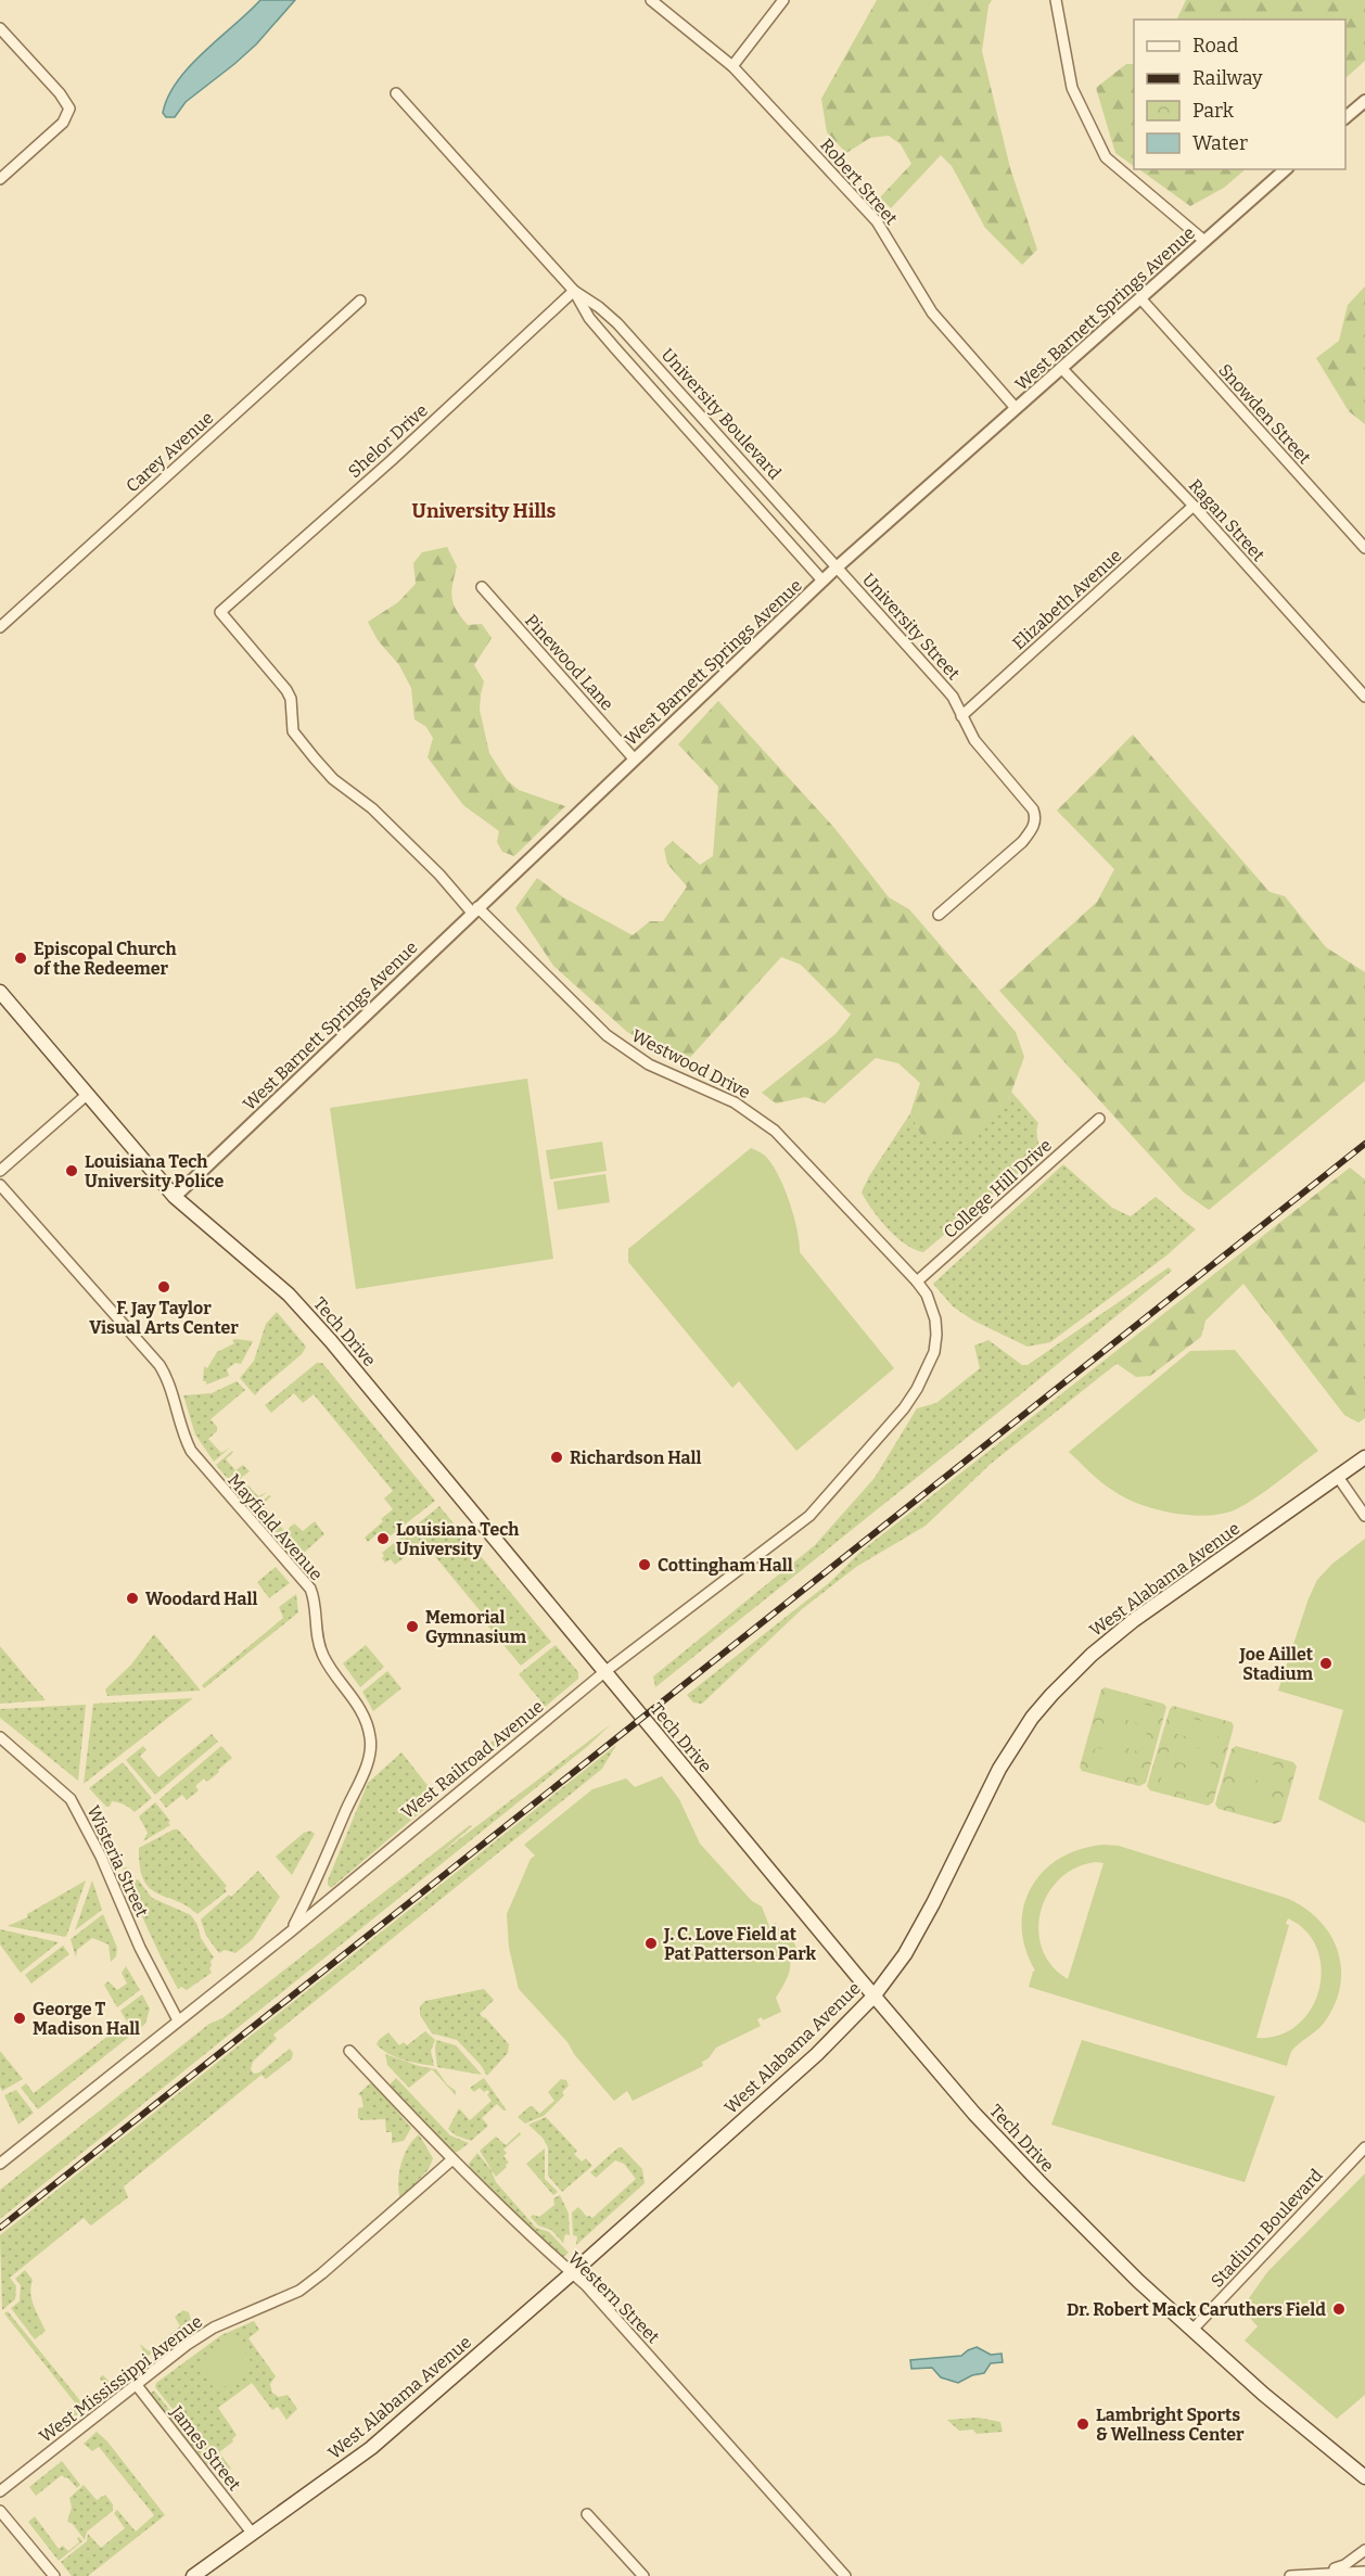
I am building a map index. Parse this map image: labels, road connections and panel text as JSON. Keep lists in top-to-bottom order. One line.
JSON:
{"streets":{"main road":["Tech Drive","West Alabama Avenue"],"street":["Robert Street","West Barnett Springs Avenue","University Boulevard","Snowden Street","Shelor Drive","Carey Avenue","Ragan Street","Elizabeth Avenue","University Street","Pinewood Lane","Westwood Drive","College Hill Drive","Mayfield Avenue","West Railroad Avenue","Wisteria Street","Stadium Boulevard","Western Street","West Mississippi Avenue","James Street"]},"crossings":[["Robert Street","West Barnett Springs Avenue"],["West Barnett Springs Avenue","University Boulevard"],["West Barnett Springs Avenue","Snowden Street"],["West Barnett Springs Avenue","Ragan Street"],["West Barnett Springs Avenue","University Street"],["West Barnett Springs Avenue","Pinewood Lane"],["West Barnett Springs Avenue","Westwood Drive"],["West Barnett Springs Avenue","Tech Drive"],["University Boulevard","Shelor Drive"],["University Boulevard","University Street"],["Shelor Drive","Westwood Drive"],["Ragan Street","Elizabeth Avenue"],["Elizabeth Avenue","University Street"],["Westwood Drive","College Hill Drive"],["Westwood Drive","West Railroad Avenue"],["Tech Drive","West Alabama Avenue"],["Tech Drive","West Railroad Avenue"],["Tech Drive","Stadium Boulevard"],["Mayfield Avenue","West Railroad Avenue"],["West Alabama Avenue","Western Street"],["West Alabama Avenue","James Street"],["West Railroad Avenue","Wisteria Street"],["Western Street","West Mississippi Avenue"],["West Mississippi Avenue","James Street"]],"districts":["University Hills"],"places":["Episcopal Church of the Redeemer","Louisiana Tech University Police","F. Jay Taylor Visual Arts Center","Richardson Hall","Louisiana Tech University","Cottingham Hall","Woodard Hall","Memorial Gymnasium","Joe Aillet Stadium","J. C. Love Field at Pat Patterson Park","George T Madison Hall","Dr. Robert Mack Caruthers Field","Lambright Sports & Wellness Center"],"legend":["Road","Railway","Park","Water"]}
